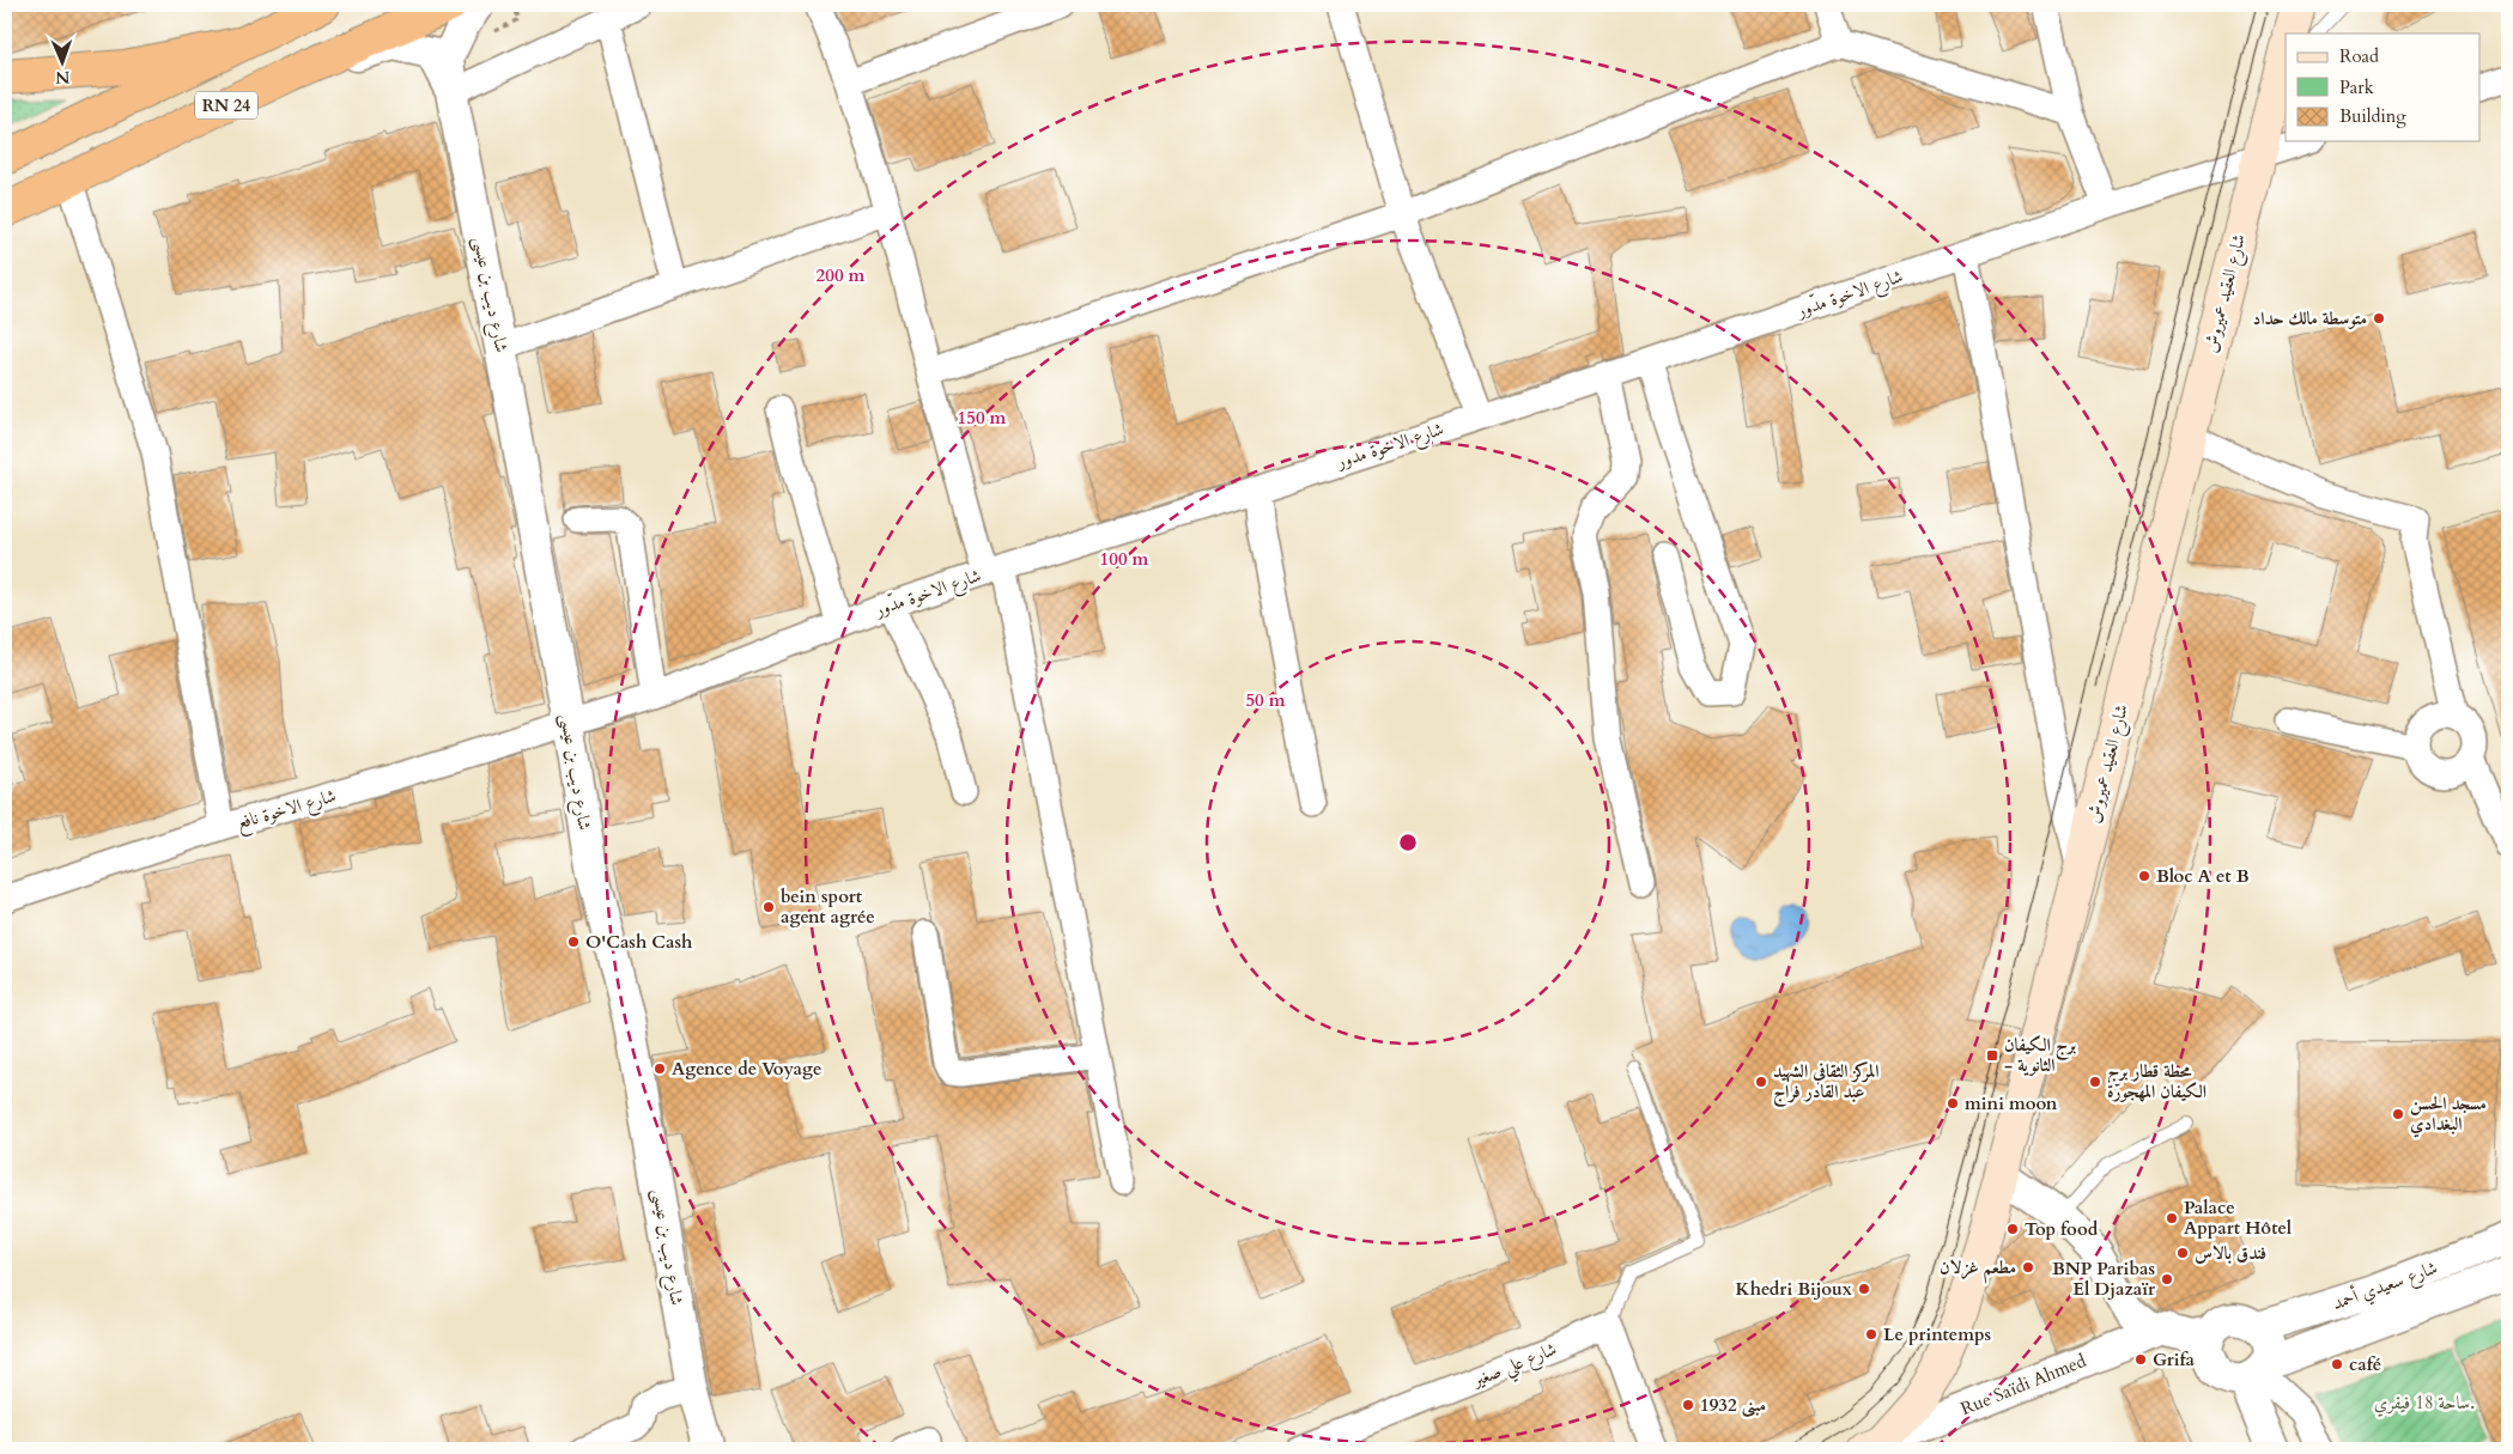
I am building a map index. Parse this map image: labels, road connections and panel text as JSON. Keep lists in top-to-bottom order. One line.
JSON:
{"streets":{"highway":["RN 24"],"main road":["شارع العقيد عميروش"],"street":["شارع الاخوة مدّور","شارع ديب بن عيسى","شارع الاخوة نافع","شارع سعيدي أحمد","شارع علي صغير","Rue Saïdi Ahmed"]},"crossings":[["شارع الاخوة مدّور","شارع العقيد عميروش"],["شارع الاخوة مدّور","شارع ديب بن عيسى"],["شارع الاخوة مدّور","شارع الاخوة نافع"],["شارع العقيد عميروش","Rue Saïdi Ahmed"],["شارع ديب بن عيسى","شارع الاخوة نافع"],["شارع سعيدي أحمد","Rue Saïdi Ahmed"]],"parks":["ساحة 18 فيفري."],"places":{"other":["متوسطة مالك حداد","Bloc A et B","bein sport agent agrée","O'Cash Cash","Agence de Voyage","المركز الثقافي الشهيد عبد القادر فراج","محطة قطار برج الكيفان المهجورة","mini moon","مسجد الحسن البغدادي","Palace Appart Hôtel","Top food","فندق بالاس","مطعم غزلان","BNP Paribas El Djazaïr","Khedri Bijoux","Le printemps","Grifa","café","مبنى 1932"],"transit":["برج الكيفان - الثانوية"]},"legend":["Road","Park","Building"],"north":"bottom","rings":["200 m","150 m","100 m","50 m"]}
